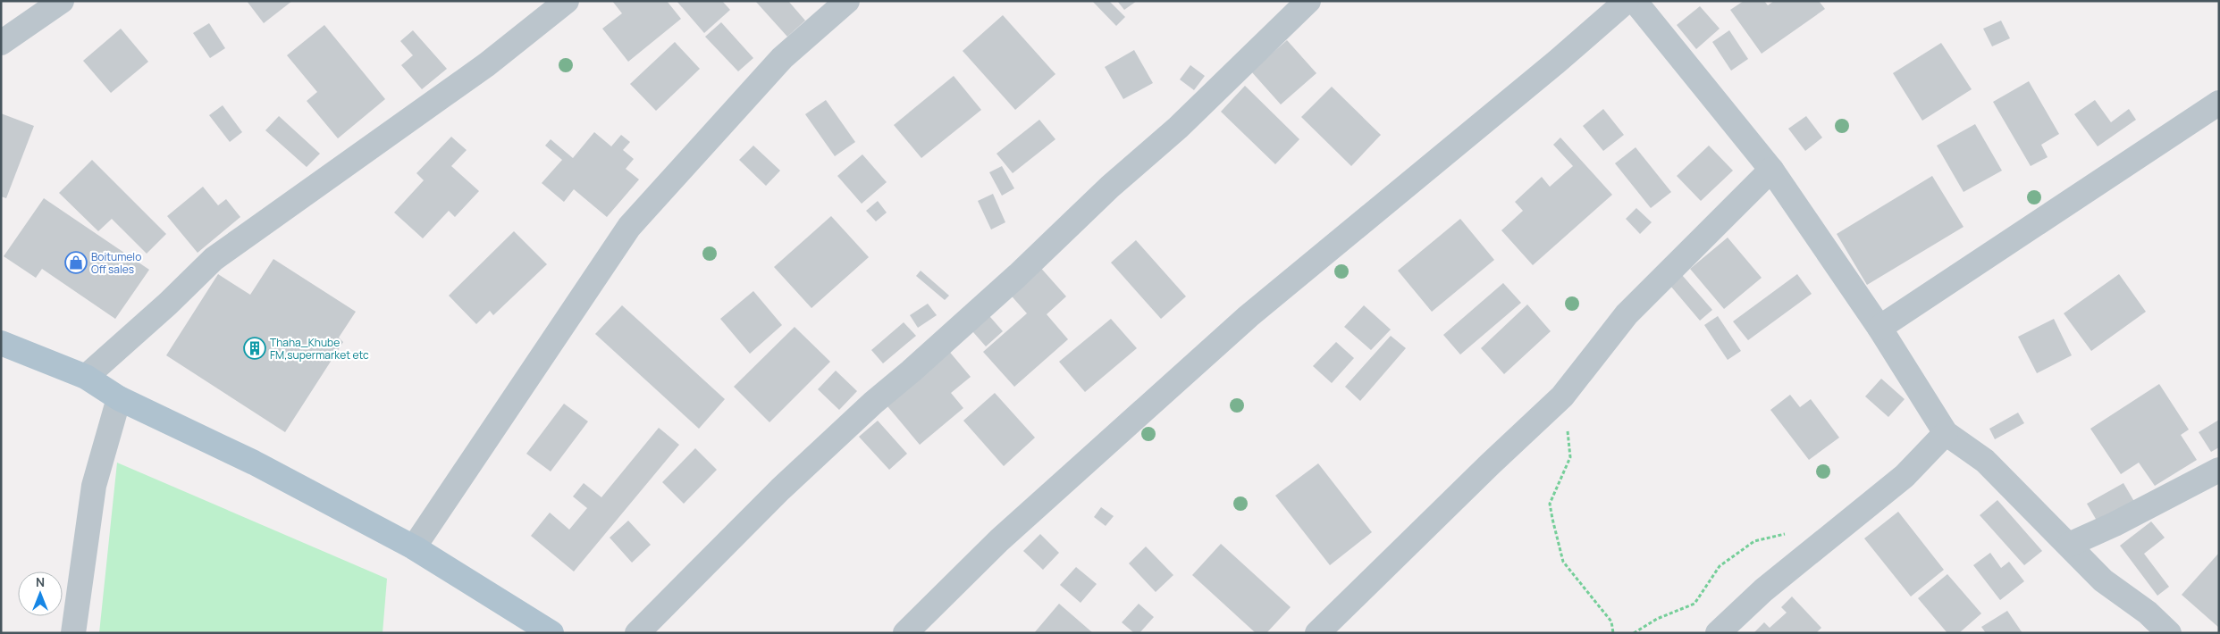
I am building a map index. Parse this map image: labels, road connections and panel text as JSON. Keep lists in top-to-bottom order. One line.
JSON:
{"places":{"shop":["Boitumelo Off sales"],"building":["Thaha_Khube FM,supermarket etc"]},"north":"top"}
